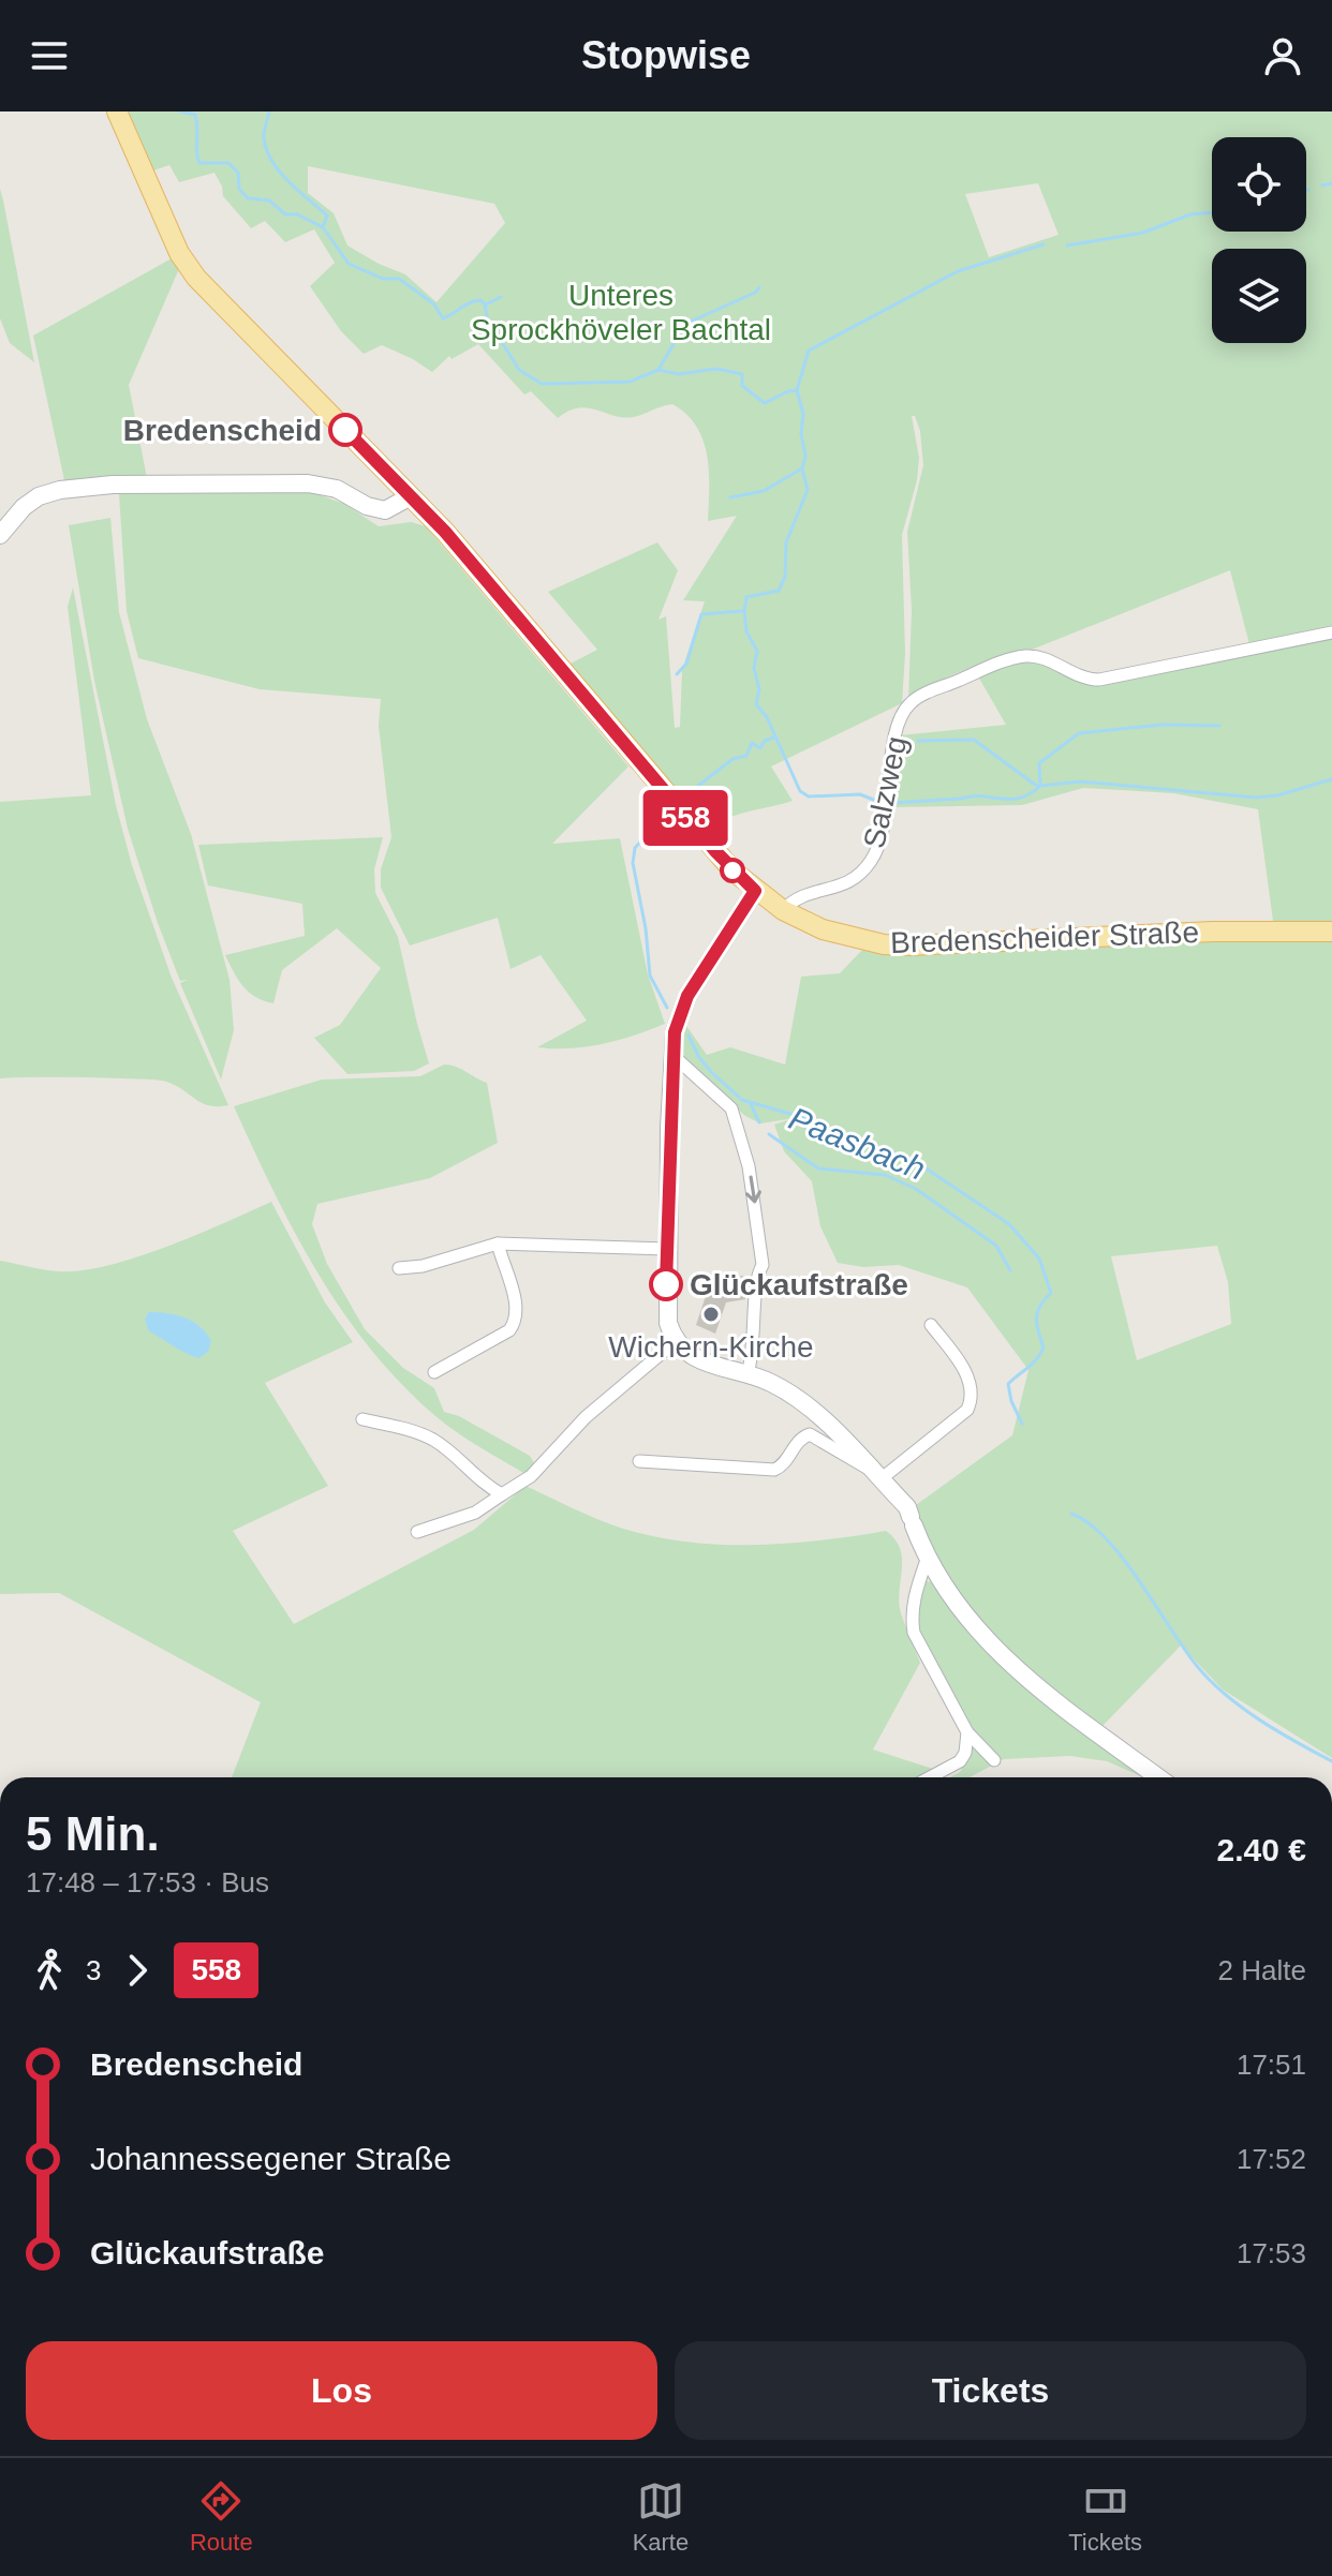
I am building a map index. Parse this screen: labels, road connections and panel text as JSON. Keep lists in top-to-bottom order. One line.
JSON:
{"streets":{"main road":["Bredenscheider Straße"],"street":["Salzweg"]},"crossings":[["Salzweg","Bredenscheider Straße"]],"water":["Paasbach"],"parks":["Unteres Sprockhöveler Bachtal"],"places":["Bredenscheid","Glückaufstraße","Wichern-Kirche"],"lines":["bus line 558"],"page":{"header":"Stopwise","on_map":"558","heading":["5 Min.","17:48 – 17:53 · Bus","2.40 €"],"legs":["3","558","2 Halte"],"list":[{"name":"Bredenscheid","value":"17:51"},{"name":"Johannessegener Straße","value":"17:52"},{"name":"Glückaufstraße","value":"17:53"}],"buttons":["Los","Tickets"],"tabs":["Route","Karte","Tickets"]}}
